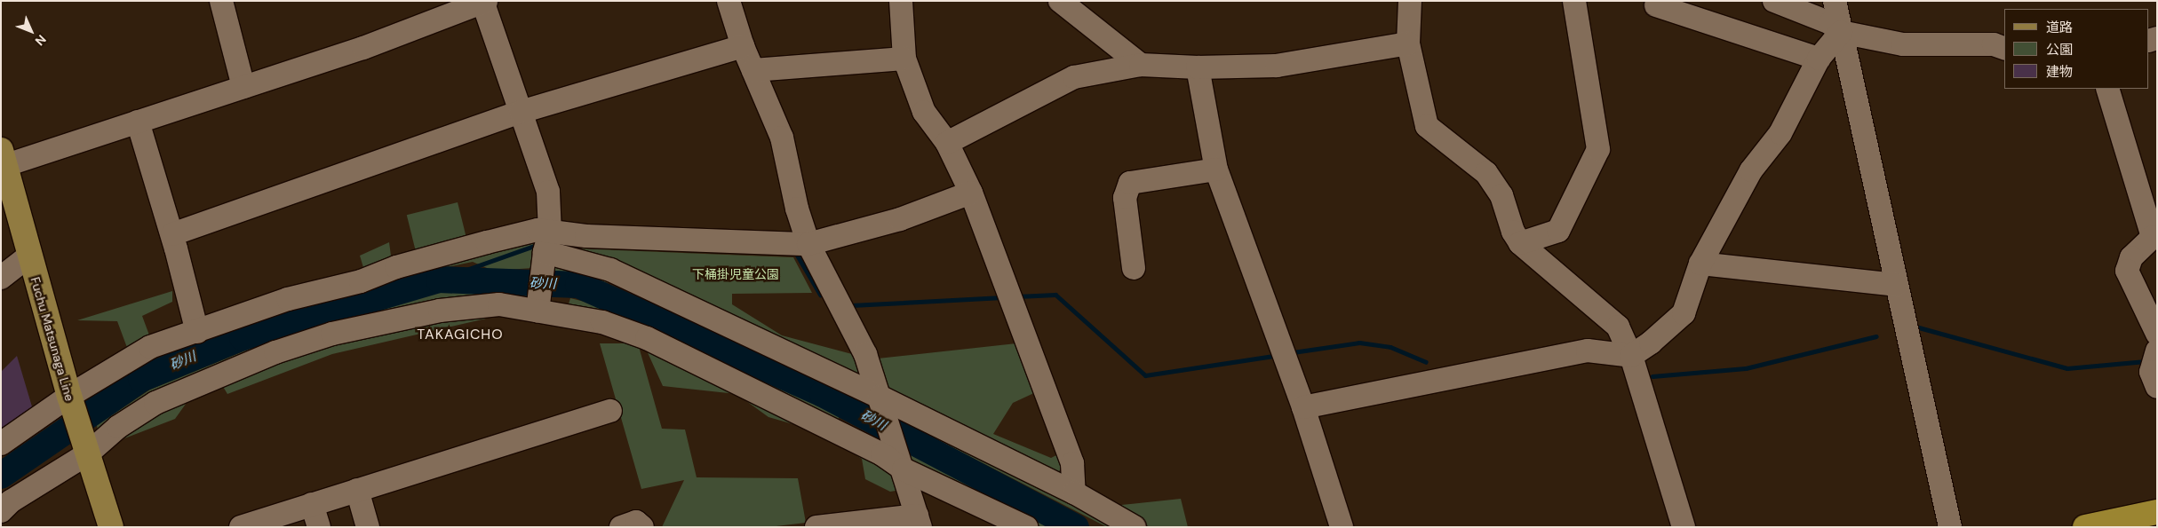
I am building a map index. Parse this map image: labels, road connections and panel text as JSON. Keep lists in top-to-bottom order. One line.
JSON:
{"streets":{"main road":["Fuchu Matsunaga Line"]},"districts":["TAKAGICHO"],"water":["砂川"],"parks":["下桶掛児童公園"],"legend":["道路","公園","建物"],"north":"bottom right"}
